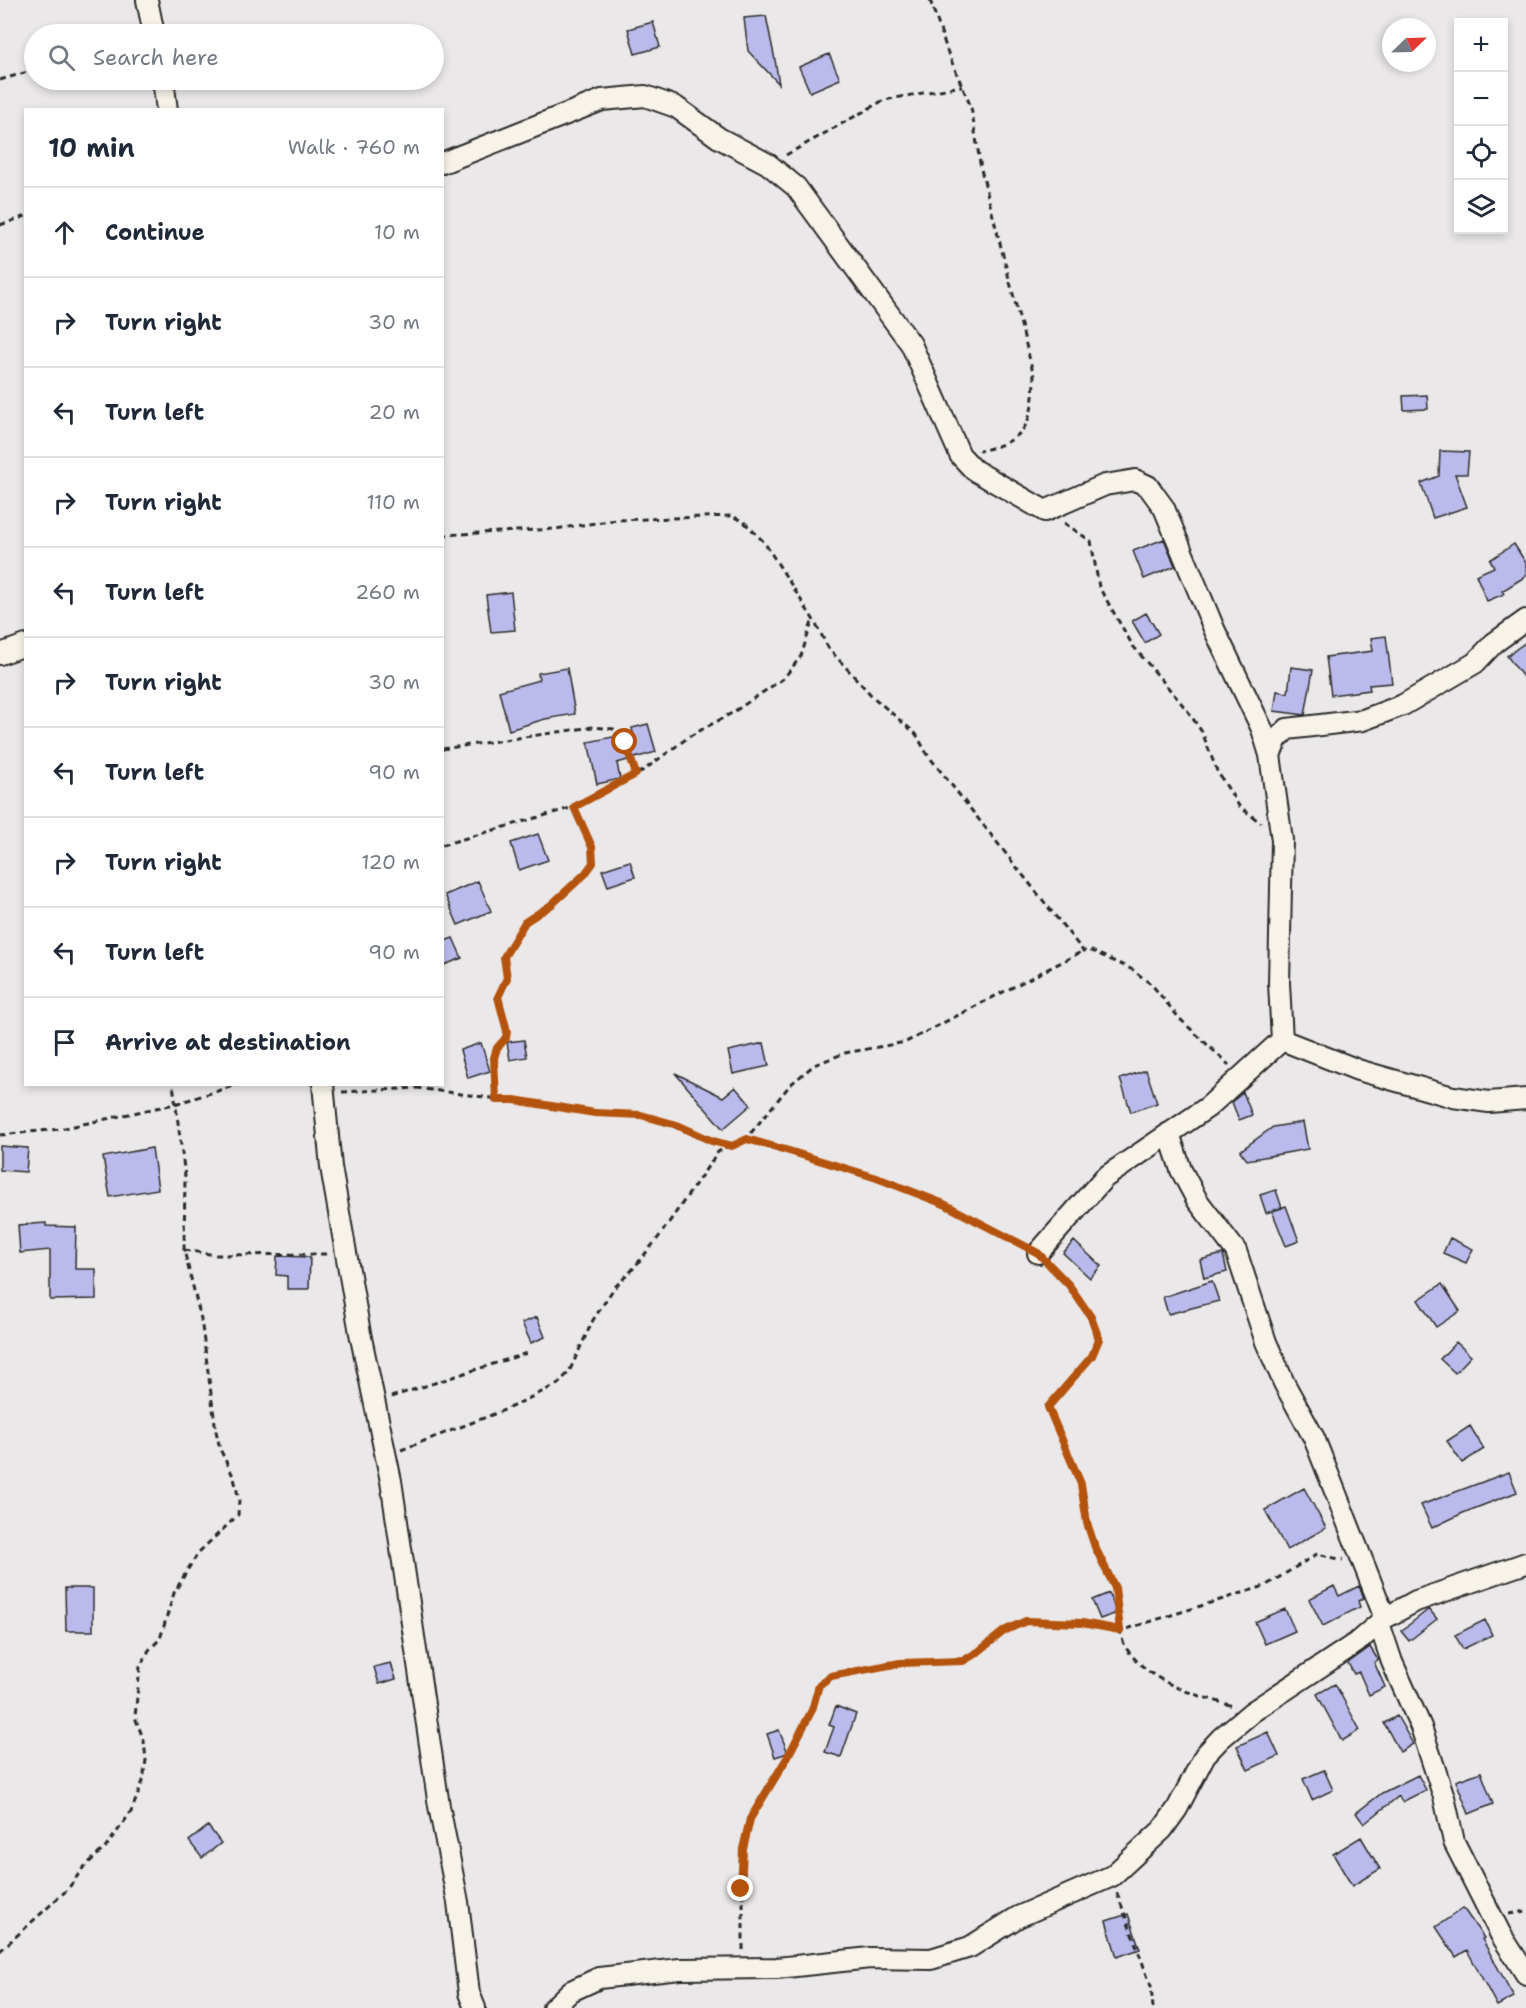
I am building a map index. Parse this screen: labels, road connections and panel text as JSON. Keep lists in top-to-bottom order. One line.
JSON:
{"north":"top right","page":{"map_buttons":["+","−"],"search":"Search here","heading":["10 min","Walk · 760 m"],"list":[["Continue","10 m"],["Turn right","30 m"],["Turn left","20 m"],["Turn right","110 m"],["Turn left","260 m"],["Turn right","30 m"],["Turn left","90 m"],["Turn right","120 m"],["Turn left","90 m"],"Arrive at destination"]}}
